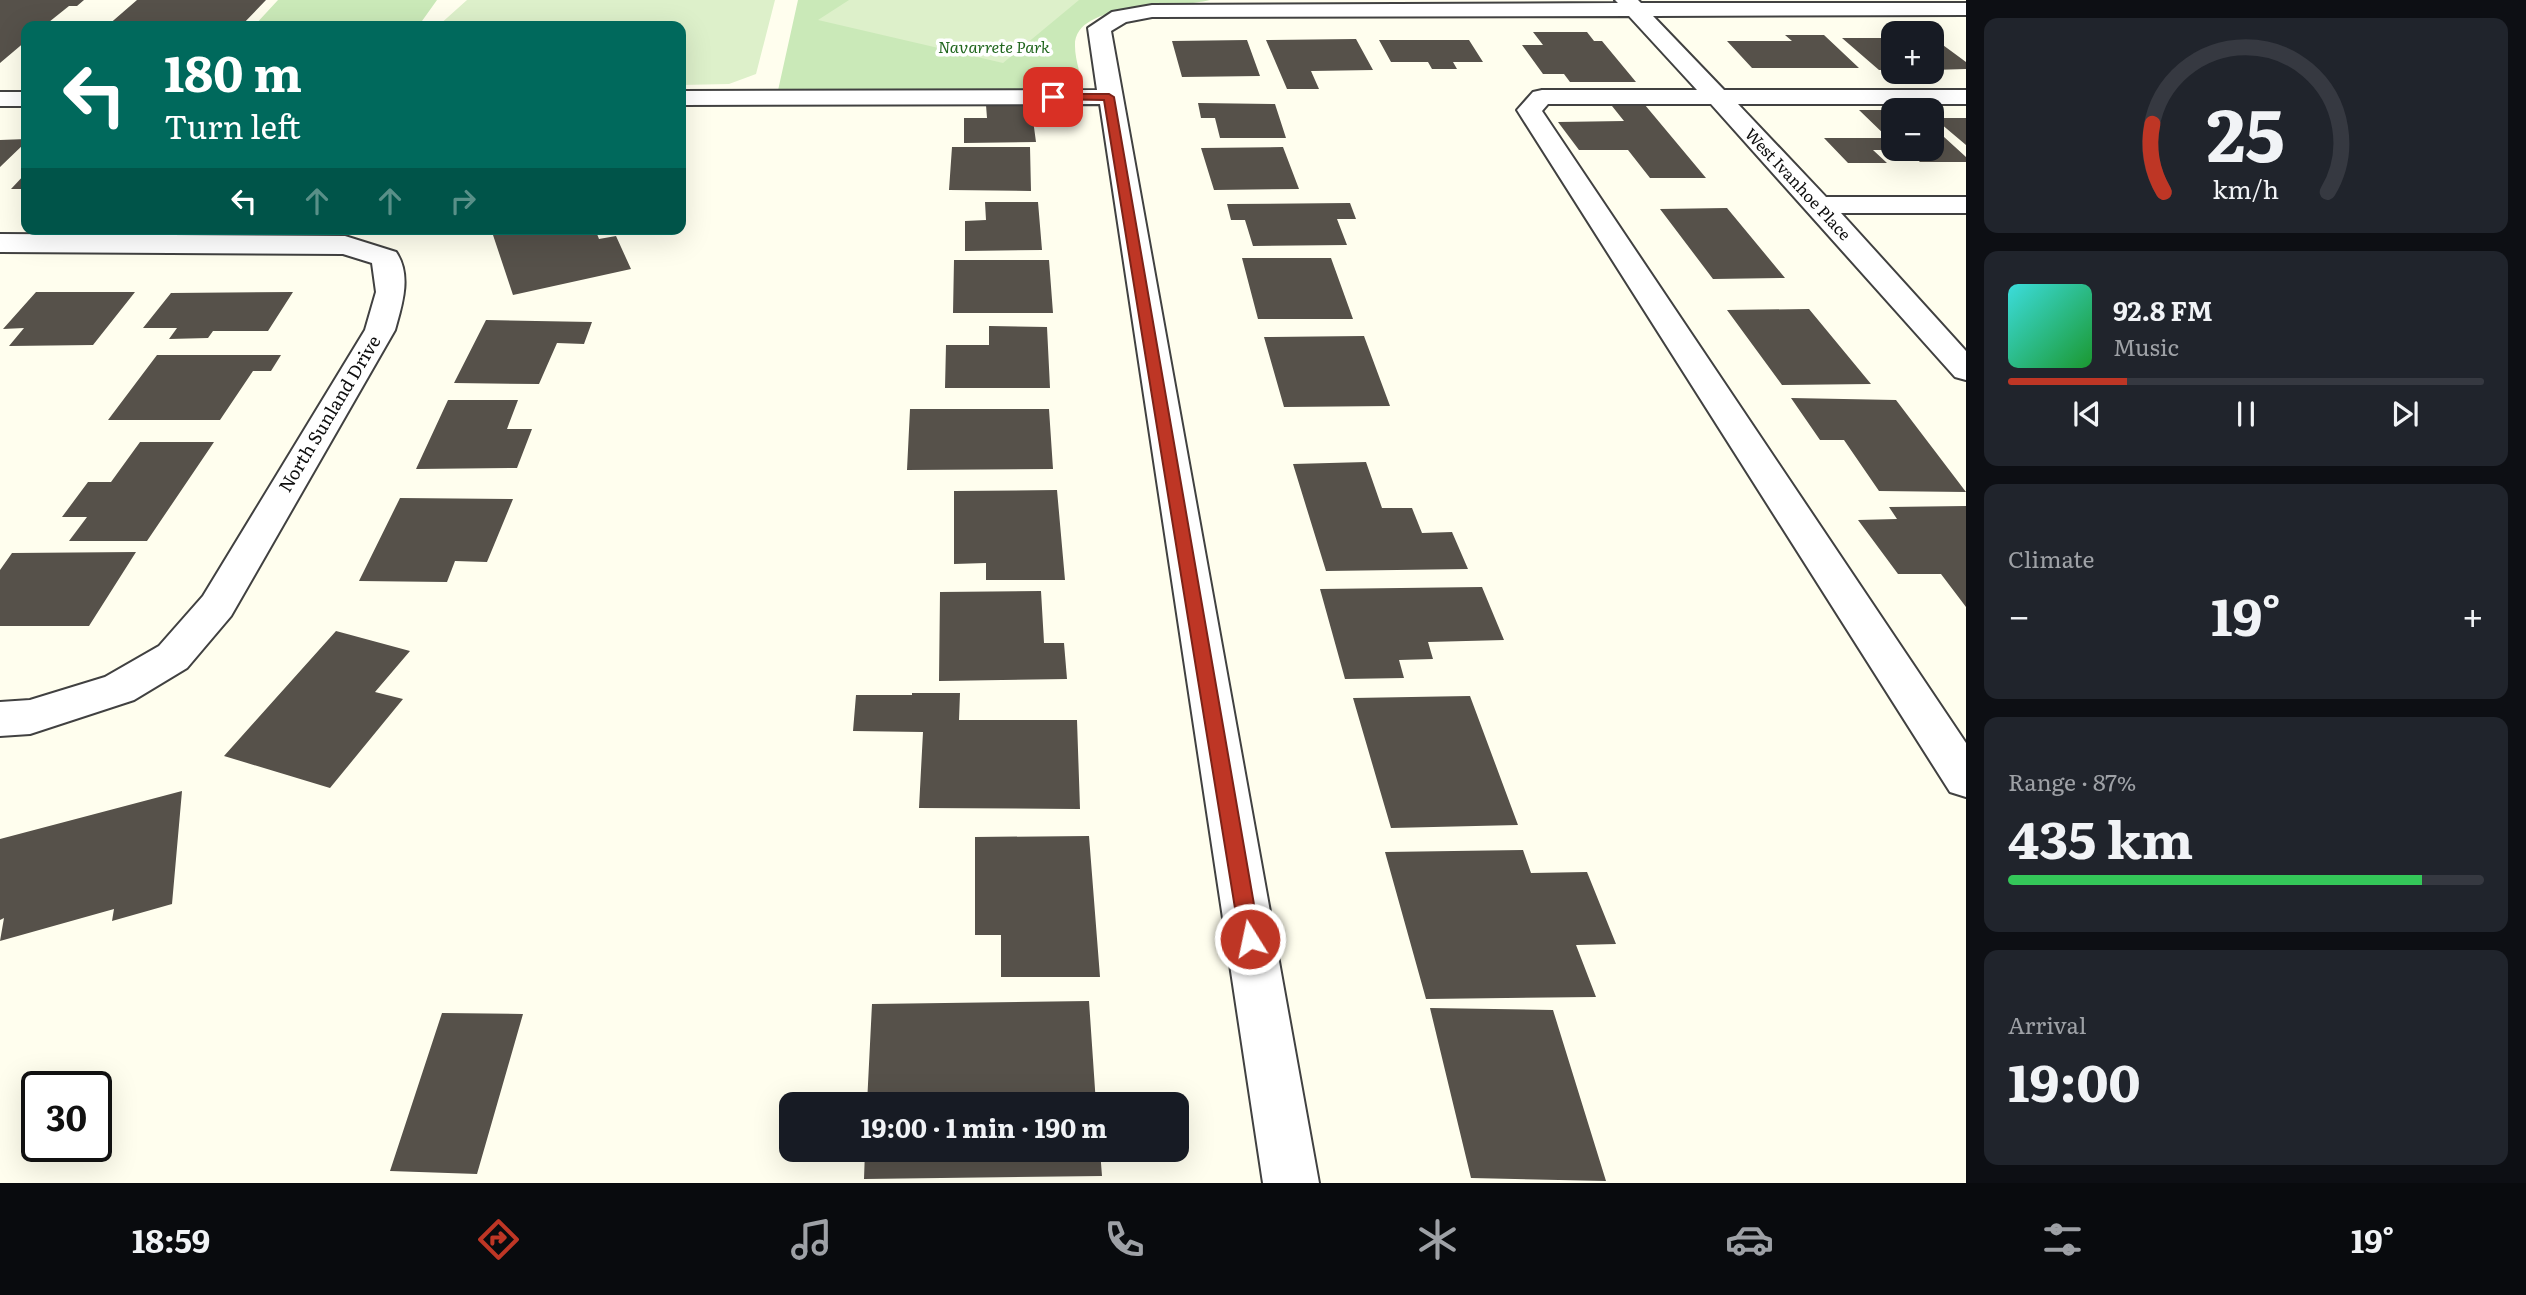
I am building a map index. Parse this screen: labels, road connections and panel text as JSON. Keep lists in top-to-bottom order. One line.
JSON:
{"streets":{"street":["West Ivanhoe Place","North Sunland Drive"]},"parks":["Navarrete Park"],"page":{"map_buttons":["+","−"],"turn":["180 m","Turn left"],"song":["92.8 FM","Music"],"tile":["Climate",["Range · 87%","435 km"],["Arrival","19:00"]],"heat":["−","19°","+"],"limit":"30","trip":"19:00 · 1 min · 190 m","tabs":["18:59","19°"],"gauge":["25","km/h"]}}
